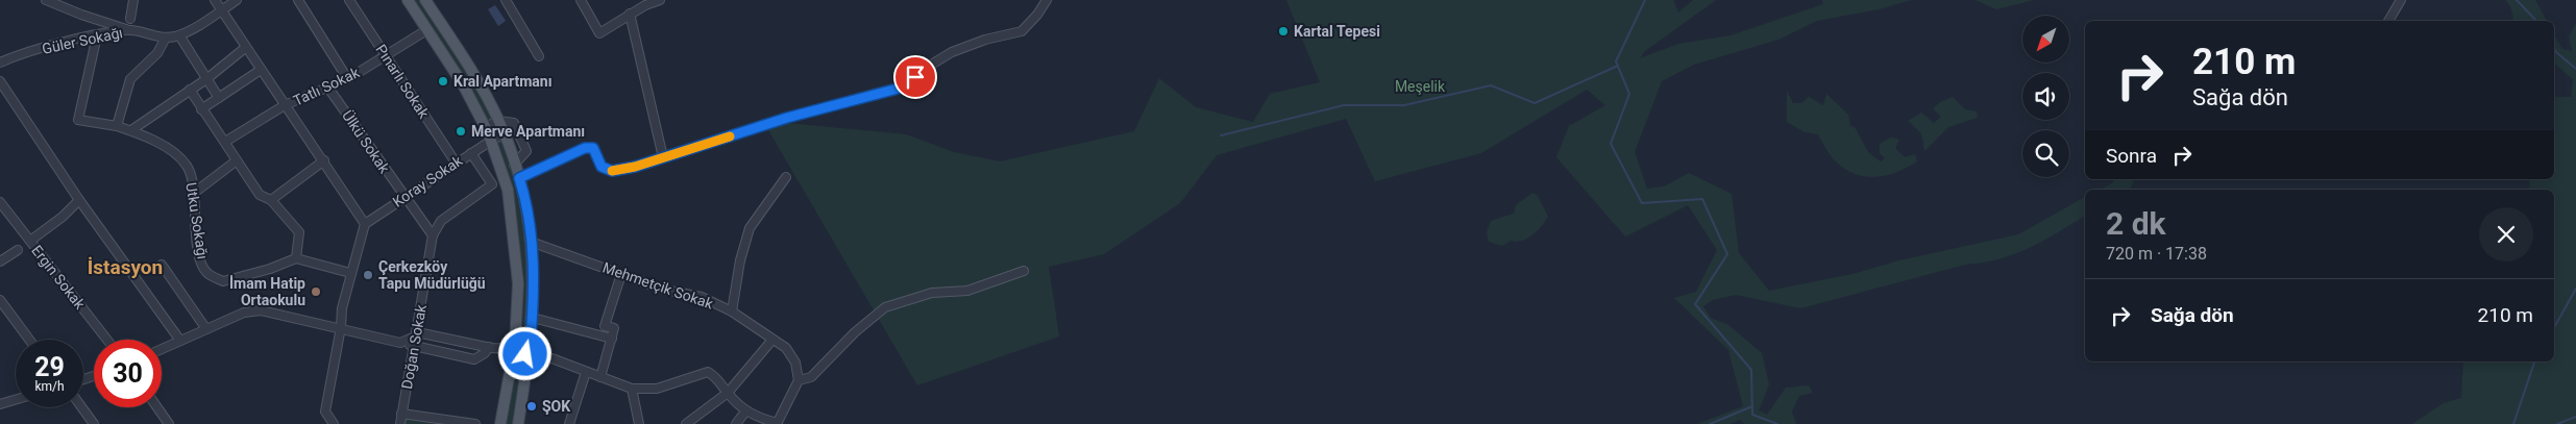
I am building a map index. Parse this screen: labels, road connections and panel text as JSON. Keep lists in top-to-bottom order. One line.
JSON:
{"streets":{"street":["Güler Sokağı","Pınarlı Sokak","Tatlı Sokak","Ülkü Sokak","Koray Sokak","Utku Sokağı","Ergin Sokak","Mehmetçik Sokak","Doğan Sokak"]},"crossings":[["Güler Sokağı","Utku Sokağı"],["Pınarlı Sokak","Tatlı Sokak"],["Pınarlı Sokak","Koray Sokak"],["Tatlı Sokak","Ülkü Sokak"],["Ülkü Sokak","Koray Sokak"]],"districts":["İstasyon"],"parks":["Meşelik"],"places":["Kartal Tepesi","Kral Apartmanı","Merve Apartmanı","Çerkezköy Tapu Müdürlüğü","İmam Hatip Ortaokulu","ŞOK"],"north":"bottom left","page":{"turn":["210 m","Sağa dön"],"then":"Sonra","heading":["2 dk","720 m · 17:38"],"list":[{"name":"Sağa dön","value":"210 m"}],"speed":"29 km/h","limit":"30"}}
